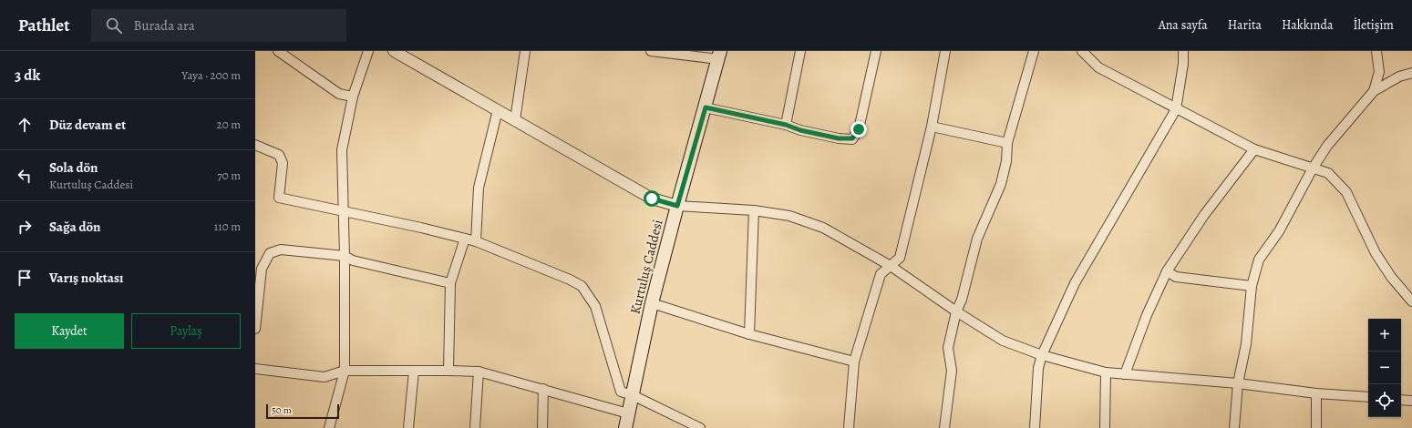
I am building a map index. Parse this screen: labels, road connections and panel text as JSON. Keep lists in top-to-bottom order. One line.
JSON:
{"streets":{"main road":["Kurtuluş Caddesi"]},"scale_bar":"50 m","page":{"header":"Pathlet","search":"Burada ara","nav":["Ana sayfa","Harita","Hakkında","İletişim"],"heading":["3 dk","Yaya · 200 m"],"list":[["Düz devam et","20 m"],["Sola dön","Kurtuluş Caddesi","70 m"],["Sağa dön","110 m"],"Varış noktası"],"buttons":["Kaydet","Paylaş"],"map_buttons":["+","−"],"scale":"50 m"}}
